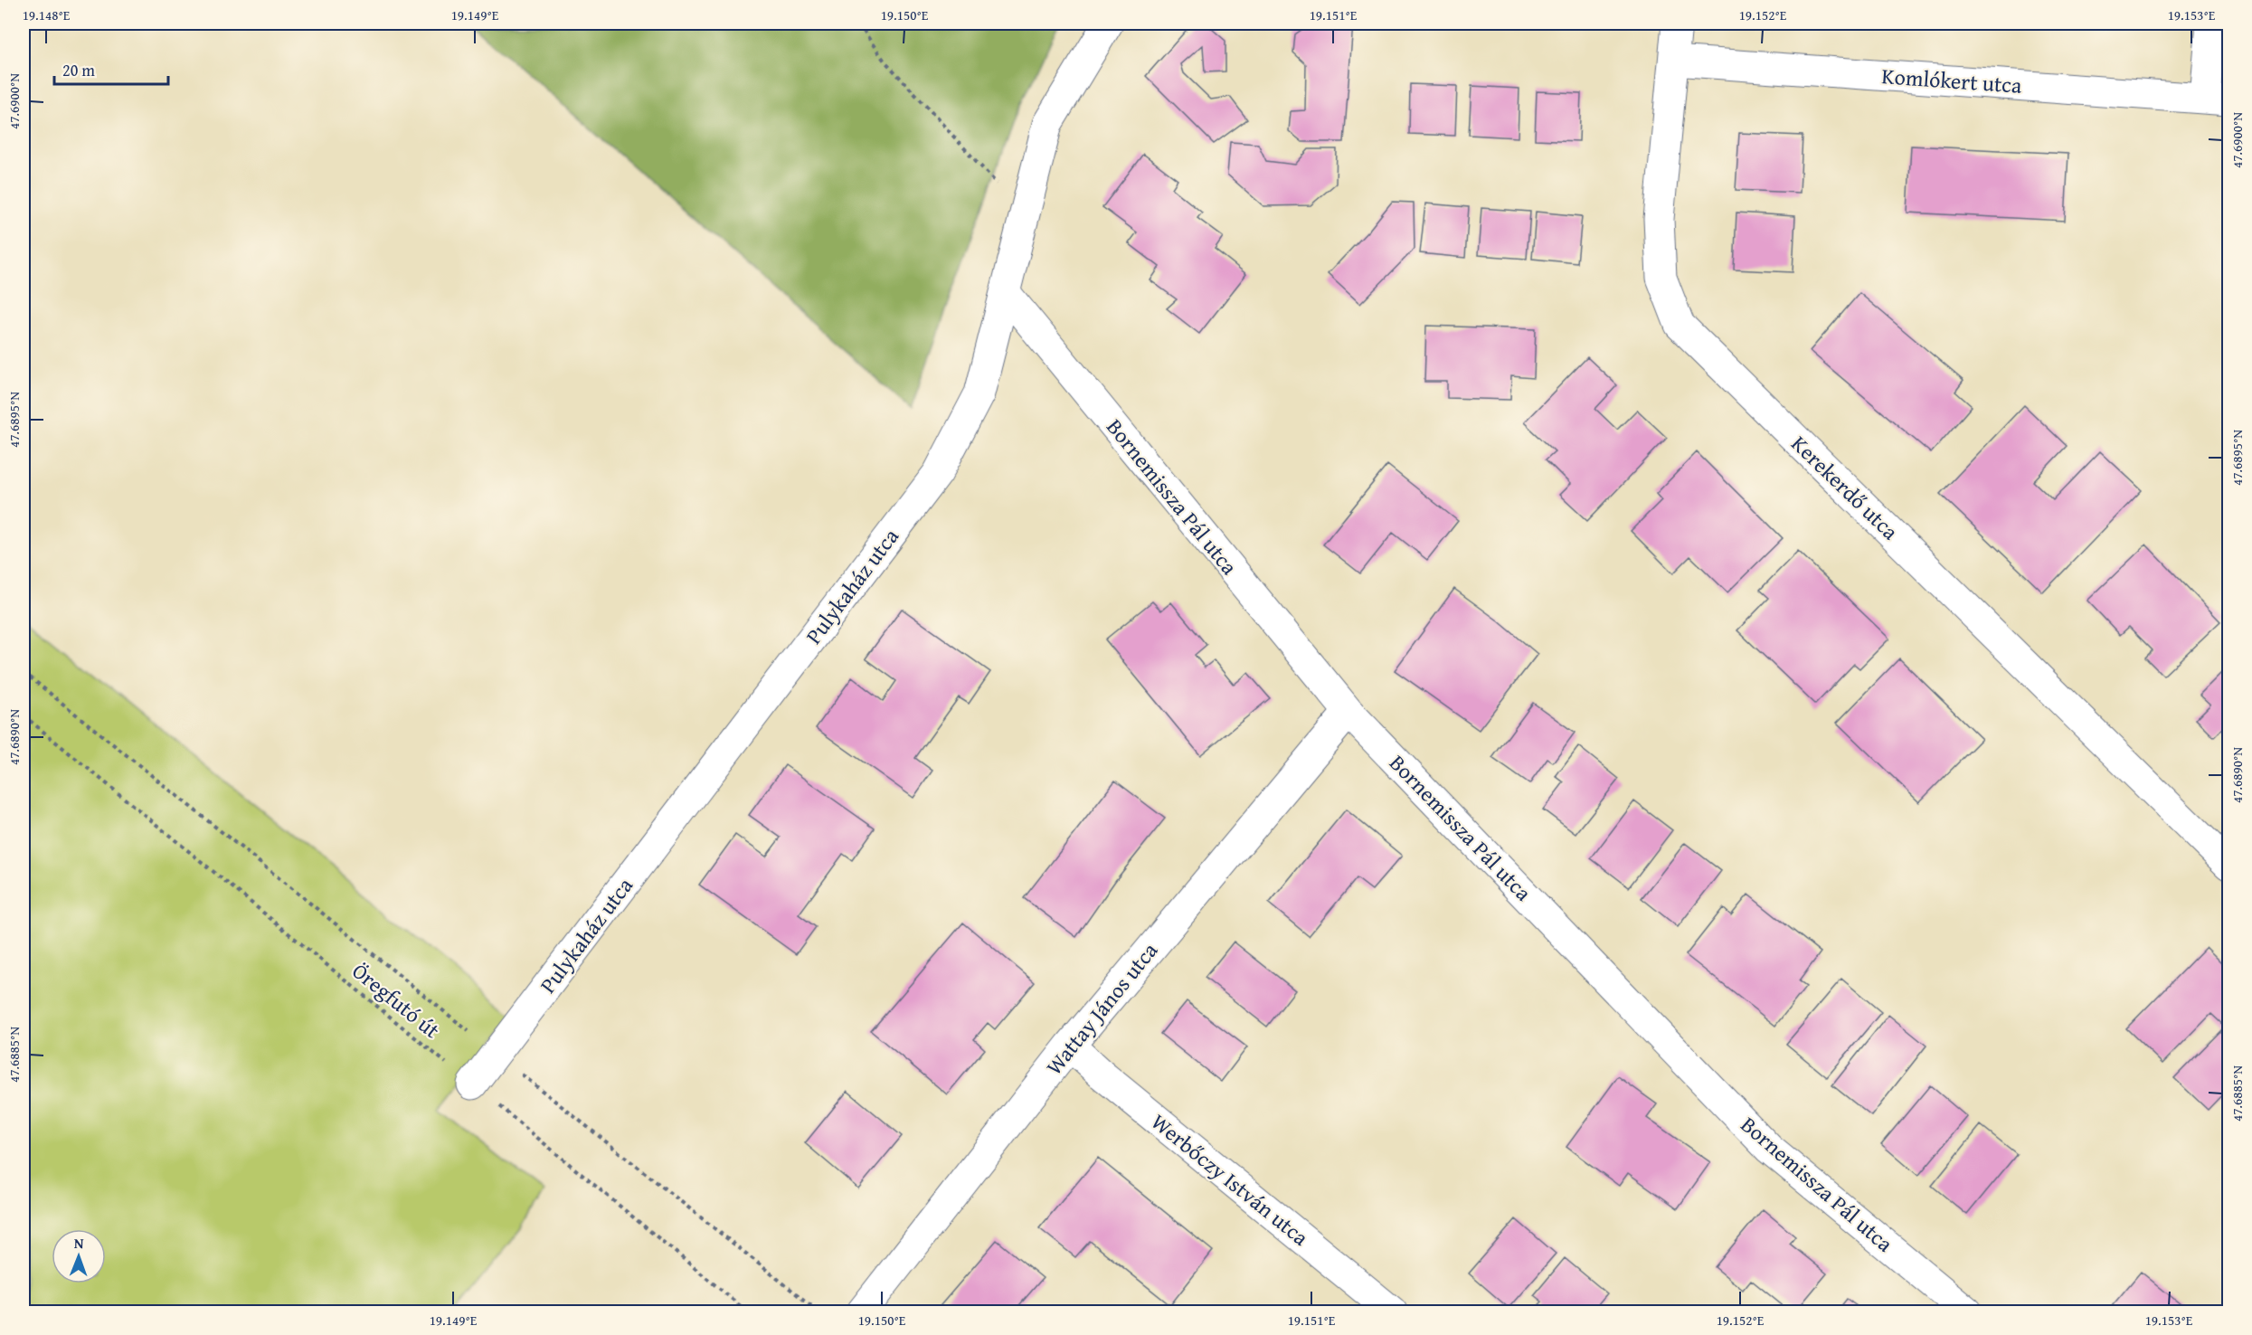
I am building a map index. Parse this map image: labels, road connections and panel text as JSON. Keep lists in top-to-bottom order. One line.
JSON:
{"streets":{"street":["Komlókert utca","Kerekerdő utca","Bornemissza Pál utca","Pulykaház utca","Wattay János utca","Werbőczy István utca"],"path":["Öregfutó út"]},"crossings":[["Komlókert utca","Kerekerdő utca"],["Bornemissza Pál utca","Pulykaház utca"],["Bornemissza Pál utca","Wattay János utca"],["Pulykaház utca","Öregfutó út"],["Wattay János utca","Werbőczy István utca"]],"scale_bar":"20 m","north":"top","coordinates":["19.148°E","19.149°E","19.150°E","19.151°E","19.152°E","19.153°E","47.6900°N","47.6895°N","47.6890°N","47.6885°N"]}
